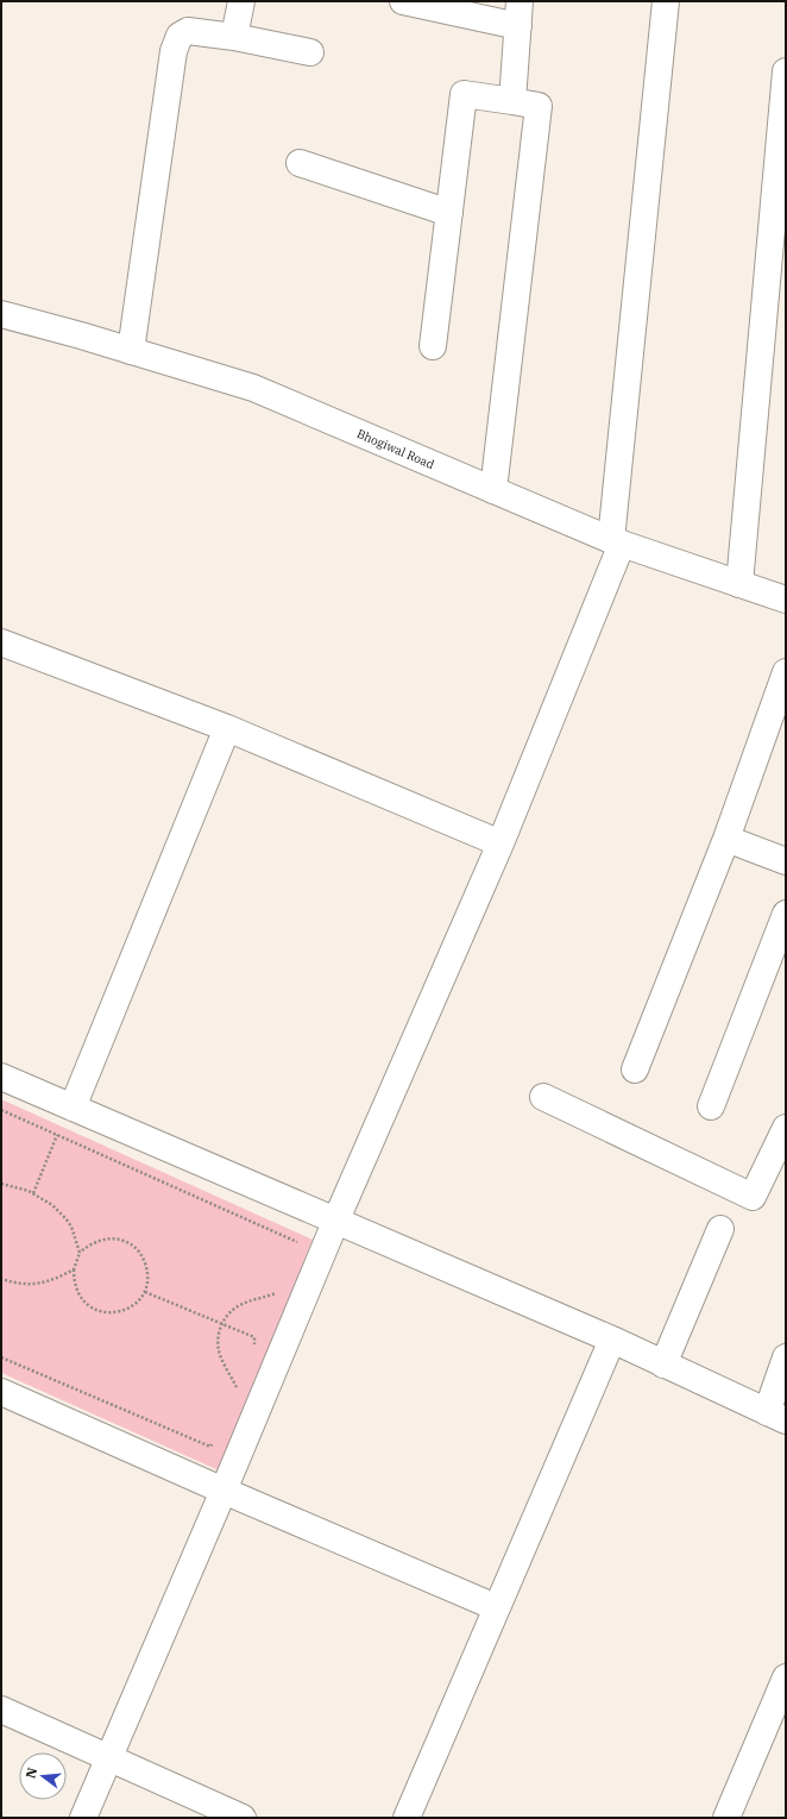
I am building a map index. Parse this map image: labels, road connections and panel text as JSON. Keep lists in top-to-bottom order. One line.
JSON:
{"streets":{"street":["Bhogiwal Road"]},"north":"left"}
